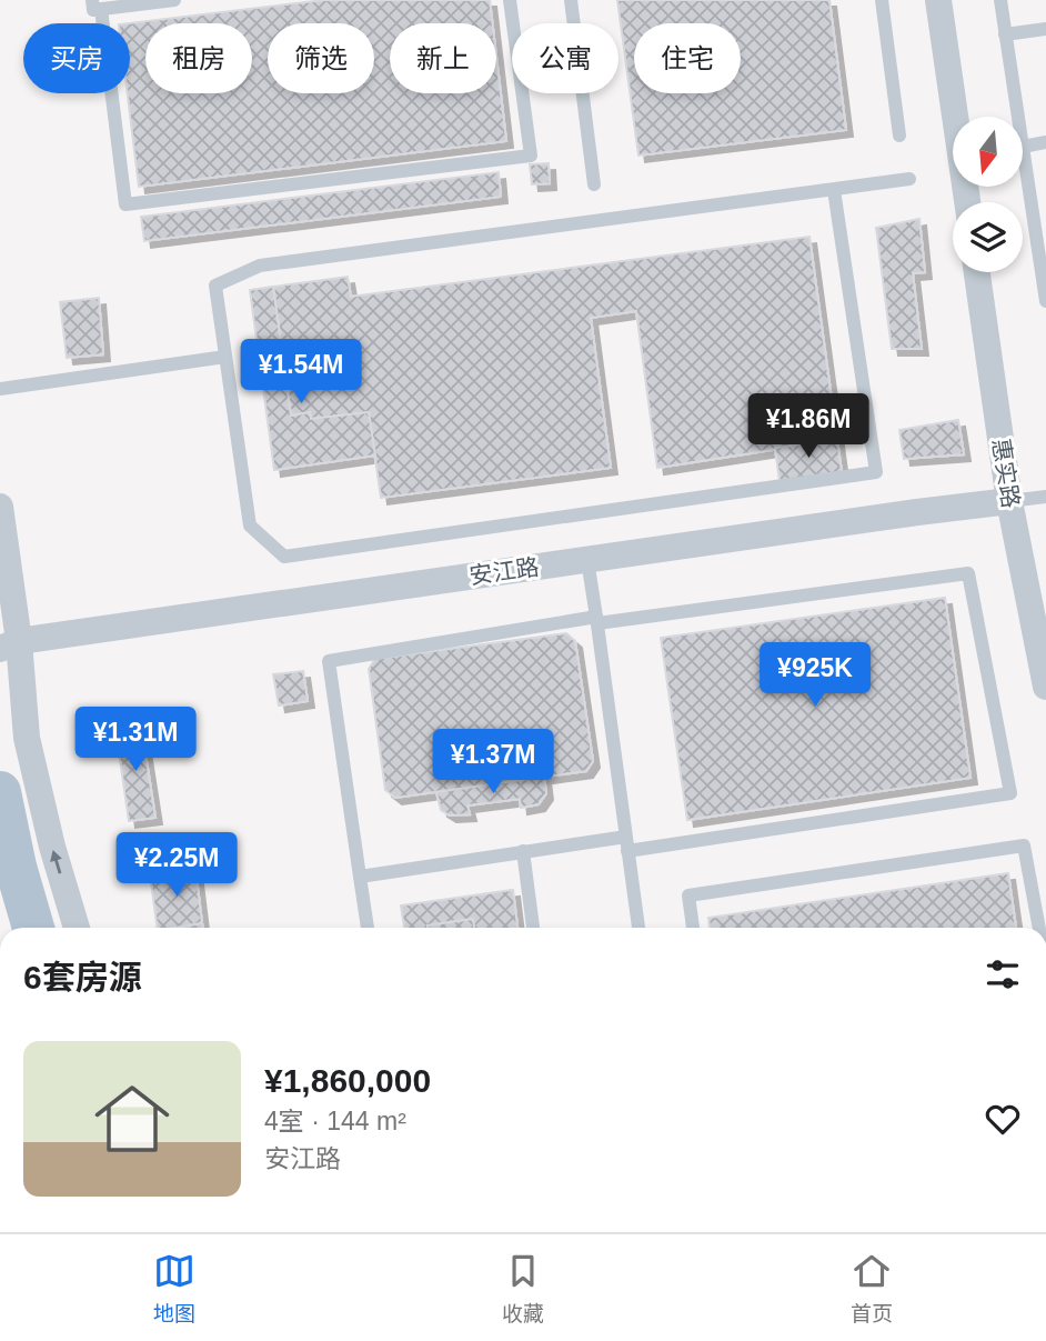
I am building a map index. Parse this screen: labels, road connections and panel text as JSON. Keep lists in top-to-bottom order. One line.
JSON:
{"streets":{"street":["惠实路","安江路"]},"crossings":[["惠实路","安江路"]],"north":"bottom","page":{"chip":["买房","租房","筛选","新上","公寓","住宅"],"price":["¥1.54M","¥1.86M","¥925K","¥1.31M","¥1.37M","¥2.25M"],"heading":"6套房源","list":[{"name":"¥1,860,000","note":"4室 · 144 m² · 安江路"}],"tabs":["地图","收藏","首页"]}}
